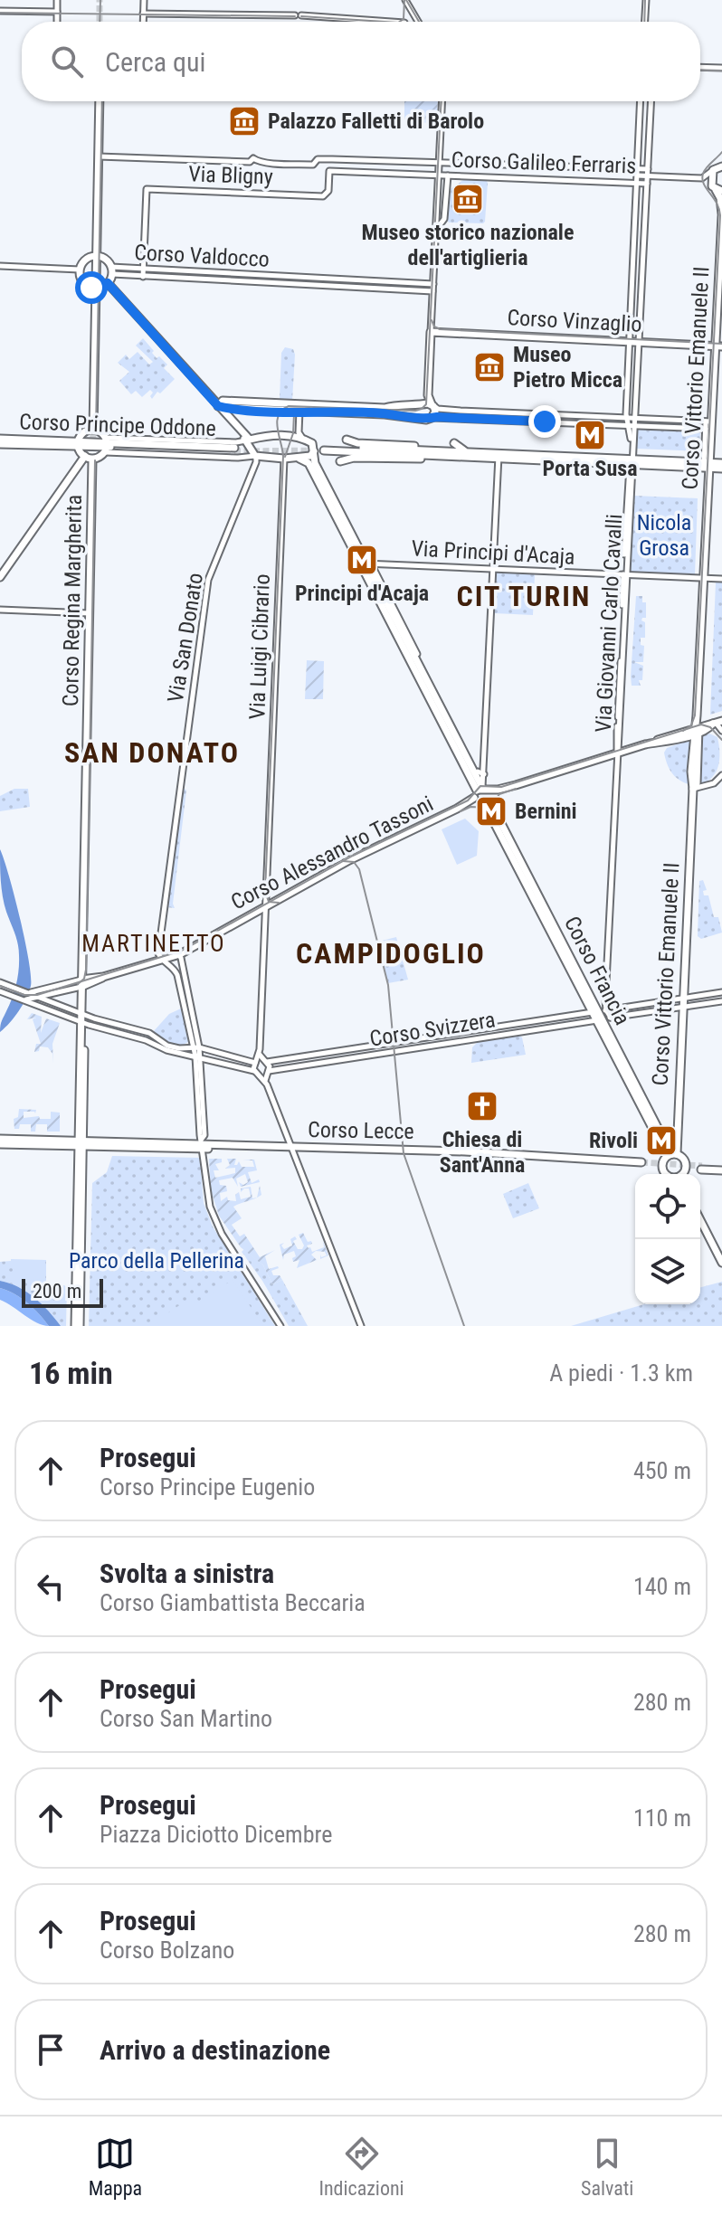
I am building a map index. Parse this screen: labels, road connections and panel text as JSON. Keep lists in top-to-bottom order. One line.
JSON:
{"streets":{"main road":["Corso Vinzaglio","Corso Vittorio Emanuele II","Corso Principe Oddone","Corso Regina Margherita","Corso Alessandro Tassoni","Corso Francia","Corso Lecce"],"street":["Corso Galileo Ferraris","Via Bligny","Corso Valdocco","Via Principi d'Acaja","Via Giovanni Carlo Cavalli","Via San Donato","Via Luigi Cibrario","Corso Svizzera"]},"crossings":[["Corso Galileo Ferraris","Via Bligny"],["Via Bligny","Corso Valdocco"],["Corso Vinzaglio","Corso Vittorio Emanuele II"],["Corso Vittorio Emanuele II","Via Principi d'Acaja"],["Corso Vittorio Emanuele II","Corso Alessandro Tassoni"],["Corso Vittorio Emanuele II","Corso Francia"],["Corso Vittorio Emanuele II","Corso Svizzera"],["Corso Principe Oddone","Via San Donato"],["Via Principi d'Acaja","Via Giovanni Carlo Cavalli"],["Via Principi d'Acaja","Corso Francia"],["Corso Regina Margherita","Corso Alessandro Tassoni"],["Corso Regina Margherita","Corso Svizzera"],["Corso Regina Margherita","Corso Lecce"],["Via Giovanni Carlo Cavalli","Corso Alessandro Tassoni"],["Via Giovanni Carlo Cavalli","Corso Svizzera"],["Via San Donato","Corso Alessandro Tassoni"],["Via Luigi Cibrario","Corso Alessandro Tassoni"],["Corso Alessandro Tassoni","Corso Francia"],["Corso Alessandro Tassoni","Corso Svizzera"],["Corso Francia","Corso Svizzera"]],"districts":["CIT TURIN","SAN DONATO","MARTINETTO","CAMPIDOGLIO"],"parks":["Nicola Grosa","Parco della Pellerina"],"places":{"museum":["Palazzo Falletti di Barolo","Museo storico nazionale dell'artiglieria","Museo Pietro Micca"],"metro station":["Porta Susa","Principi d'Acaja","Bernini","Rivoli"],"church":["Chiesa di Sant'Anna"]},"scale_bar":"200 m","page":{"search":"Cerca qui","scale":"200 m","heading":["16 min","A piedi · 1.3 km"],"list":[["Prosegui","Corso Principe Eugenio","450 m"],["Svolta a sinistra","Corso Giambattista Beccaria","140 m"],["Prosegui","Corso San Martino","280 m"],["Prosegui","Piazza Diciotto Dicembre","110 m"],["Prosegui","Corso Bolzano","280 m"],"Arrivo a destinazione"],"nav":["Mappa","Indicazioni","Salvati"]}}
